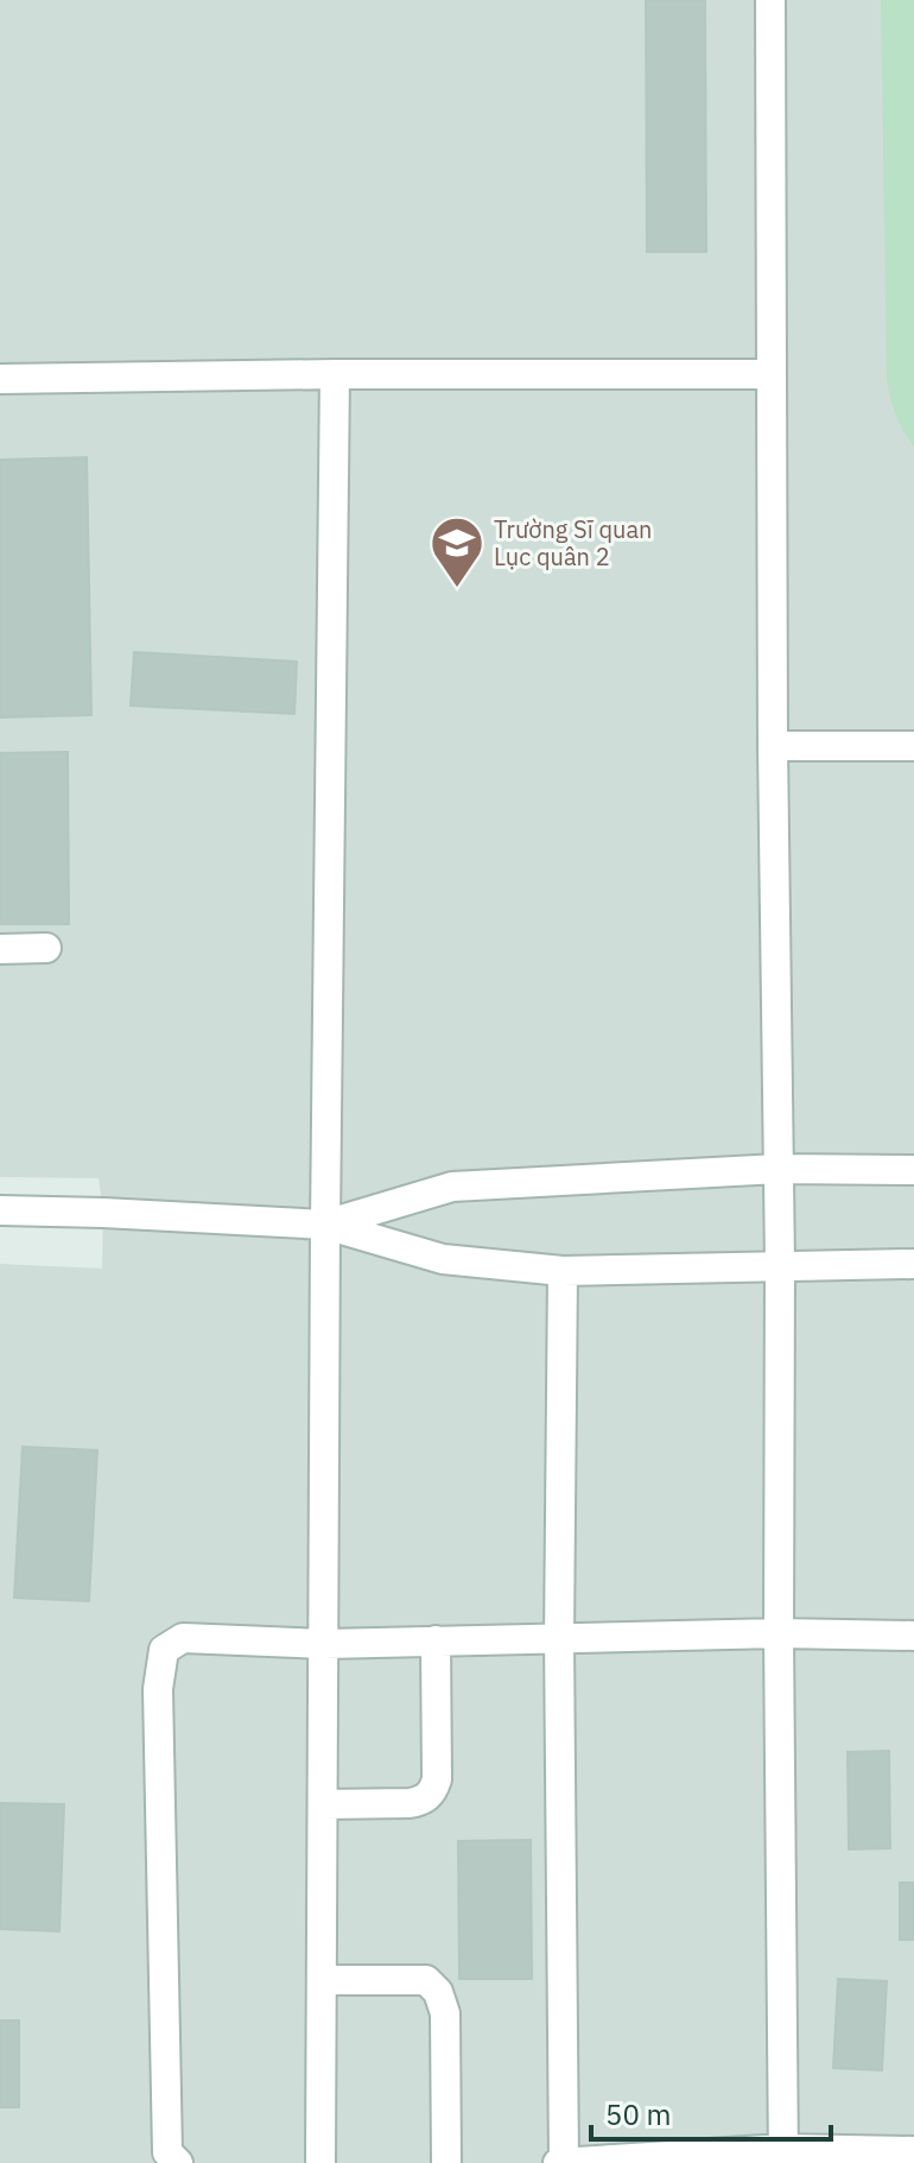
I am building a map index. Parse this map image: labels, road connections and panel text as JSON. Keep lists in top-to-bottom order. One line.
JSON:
{"places":{"school or university":["Trường Sĩ quan Lục quân 2"]},"scale_bar":"50 m"}
